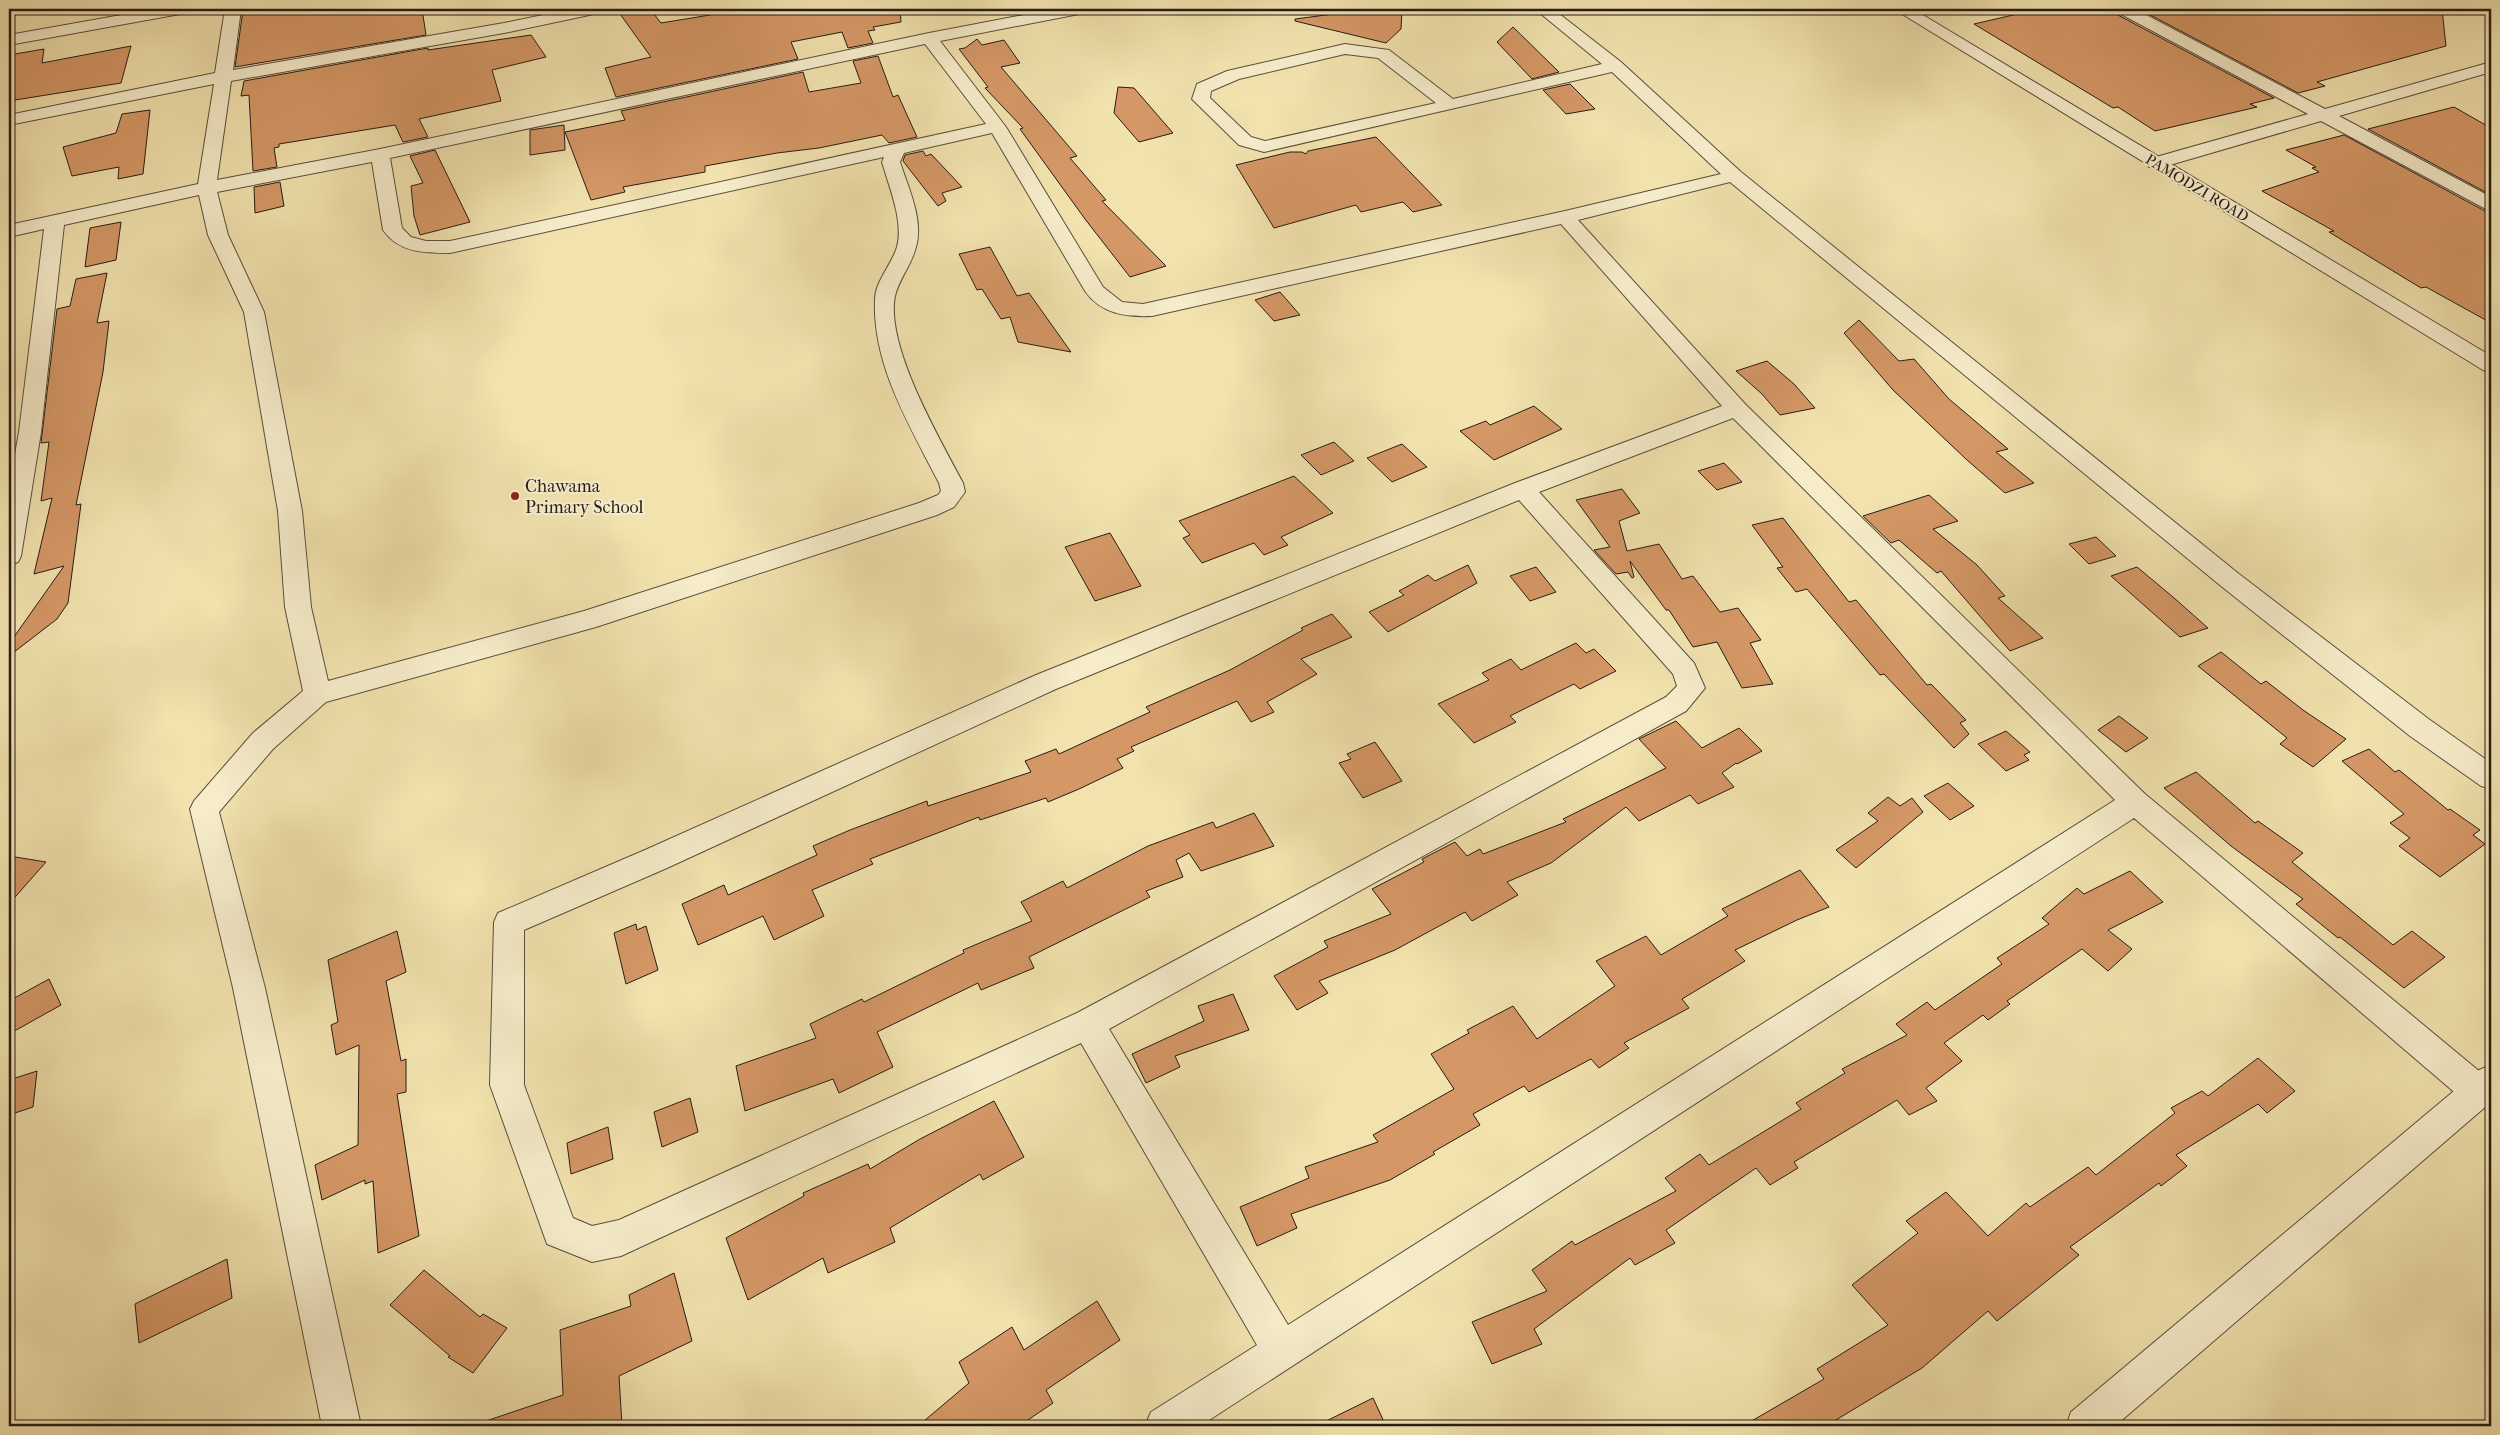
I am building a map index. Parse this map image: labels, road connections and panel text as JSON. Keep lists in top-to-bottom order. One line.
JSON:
{"streets":{"street":["PAMODZI ROAD"]},"places":["Chawama Primary School"]}
